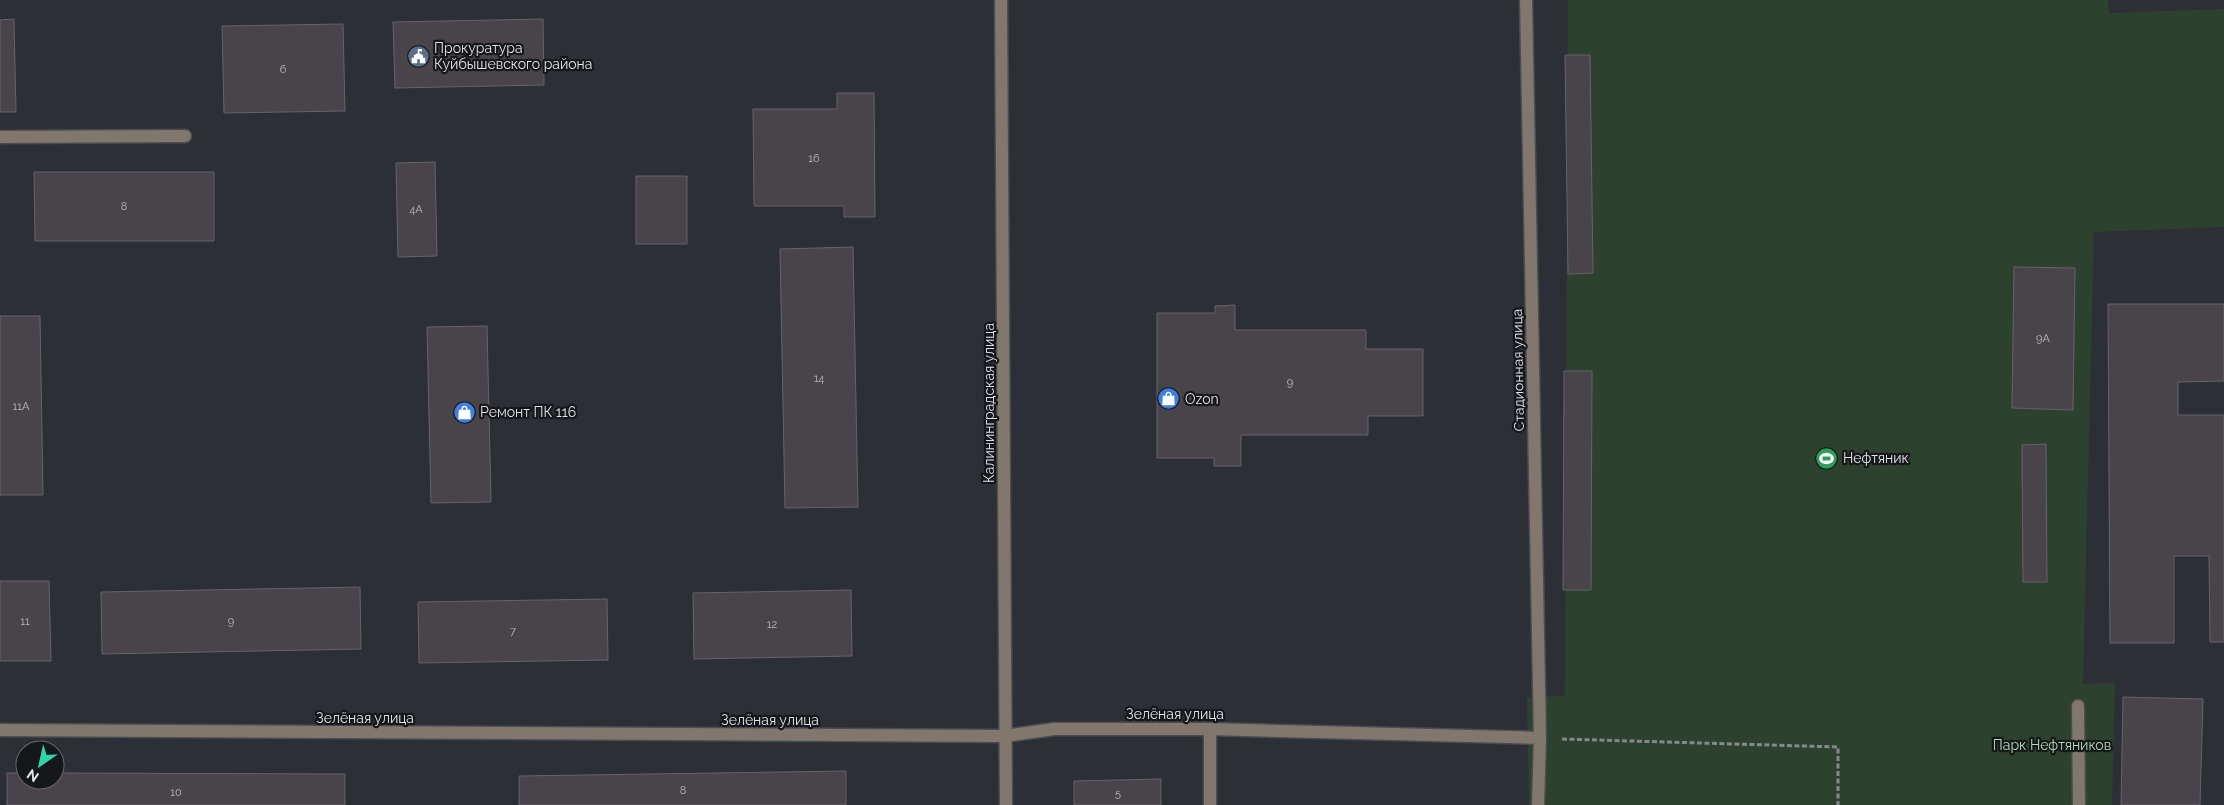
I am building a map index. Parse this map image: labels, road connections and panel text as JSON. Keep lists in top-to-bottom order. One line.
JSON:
{"streets":{"street":["Стадионная улица","Калининградская улица","Зелёная улица"]},"crossings":[["Стадионная улица","Зелёная улица"],["Калининградская улица","Зелёная улица"]],"parks":["Парк Нефтяников"],"places":{"public building":["Прокуратура Куйбышевского района"],"shop":["Ozon","Ремонт ПК 116"],"sports":["Нефтяник"]},"house_numbers":["6","16","8","4А","9А","14","9","11А","11","9","12","7","8","10","5"],"north":"bottom left"}
